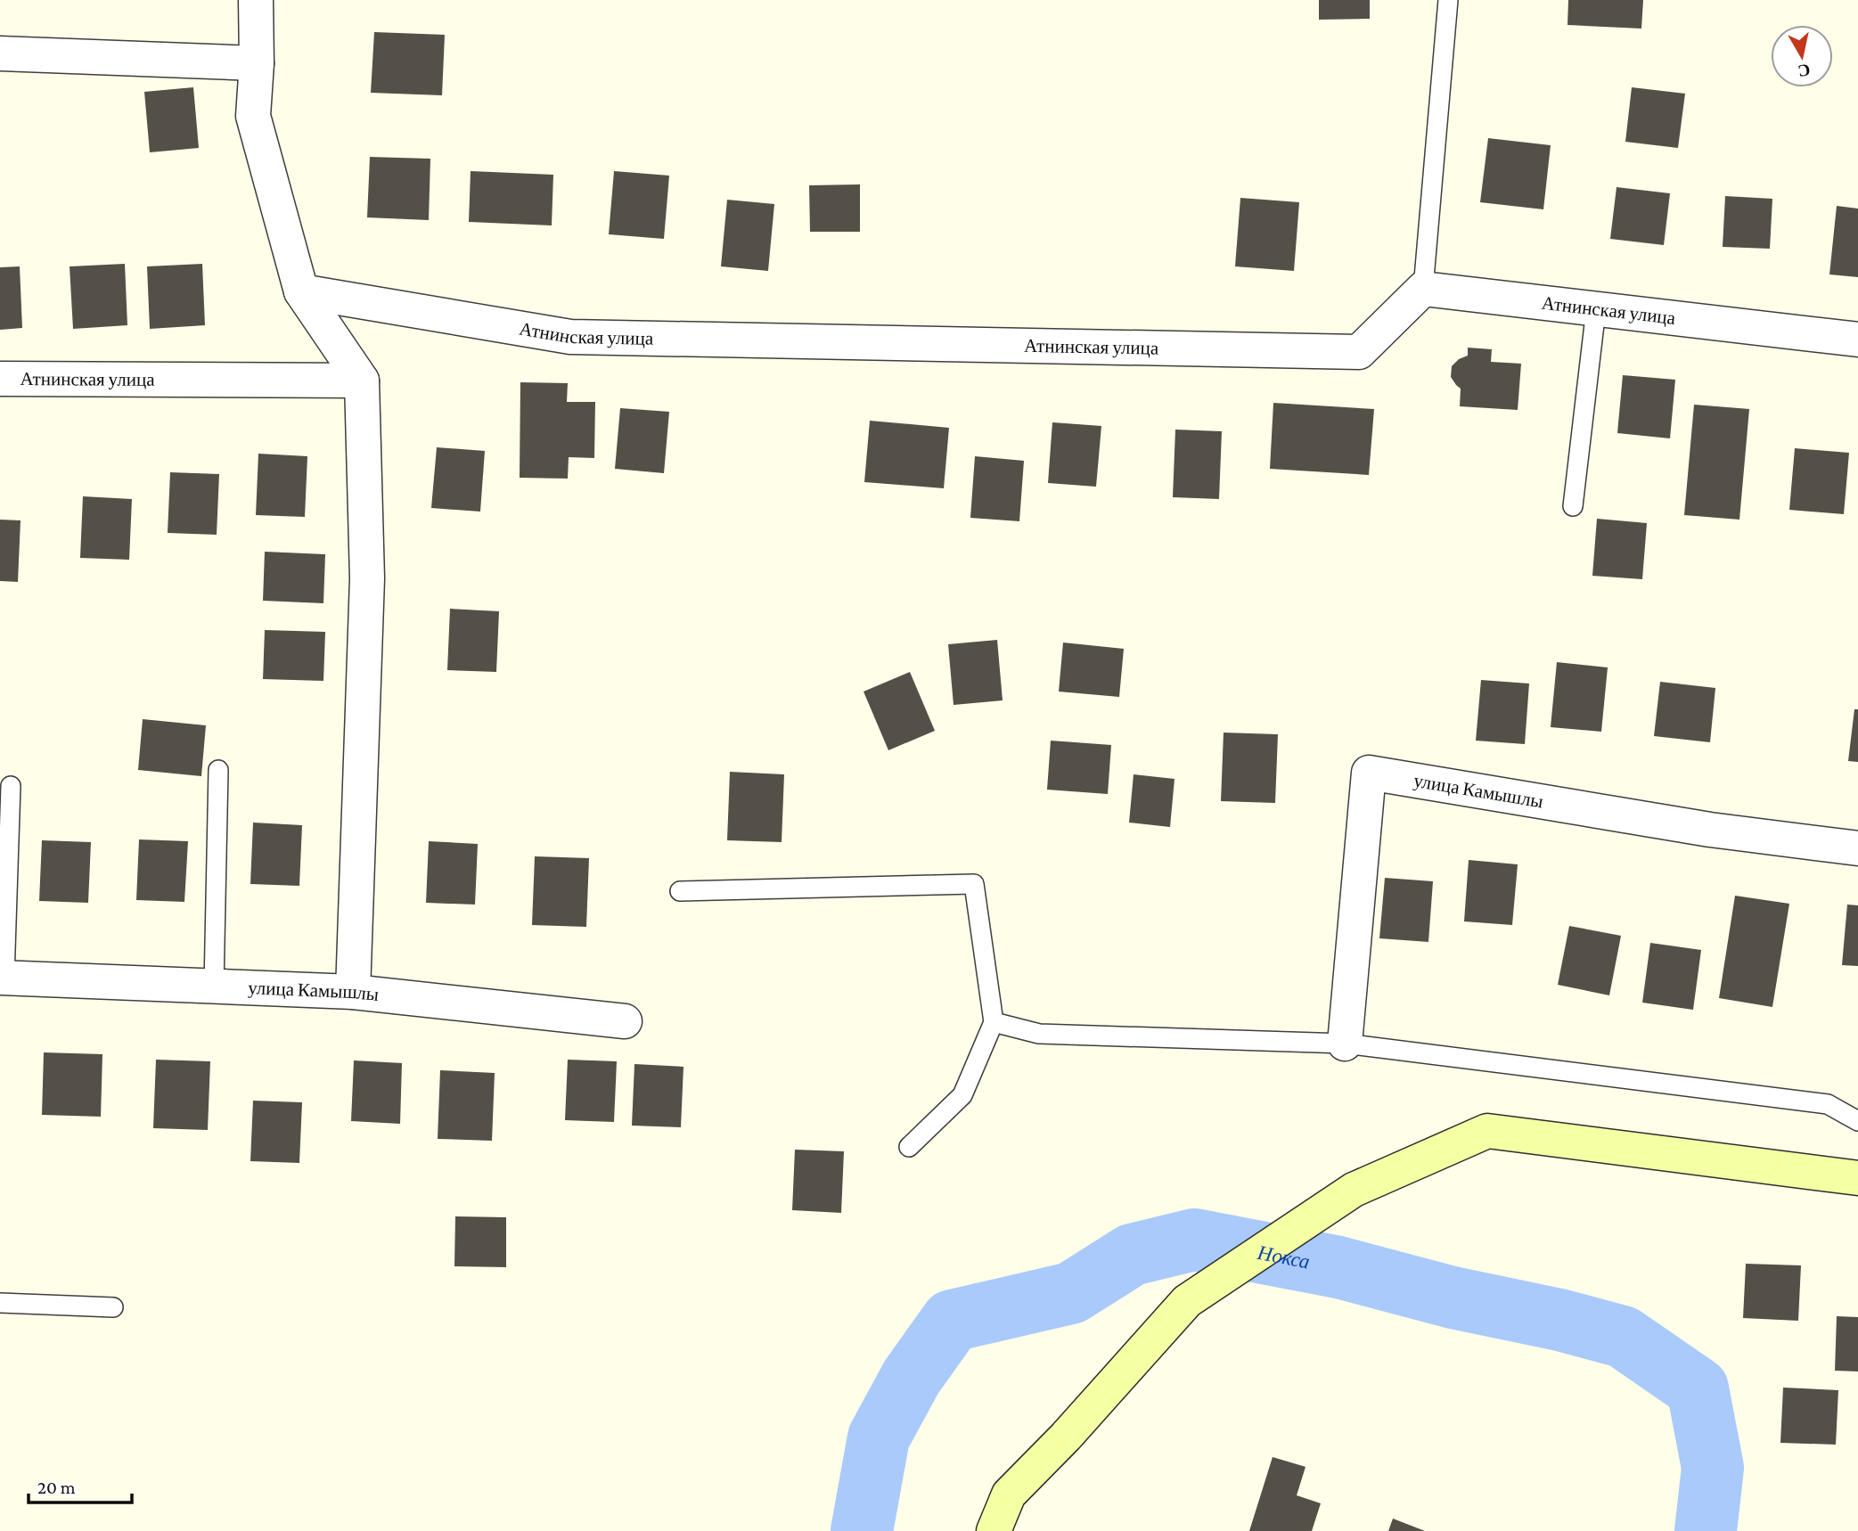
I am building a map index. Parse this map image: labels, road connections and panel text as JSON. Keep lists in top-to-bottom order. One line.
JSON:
{"streets":{"street":["Атнинская улица","улица Камышлы"]},"water":["Нокса"],"scale_bar":"20 m","north":"bottom"}
